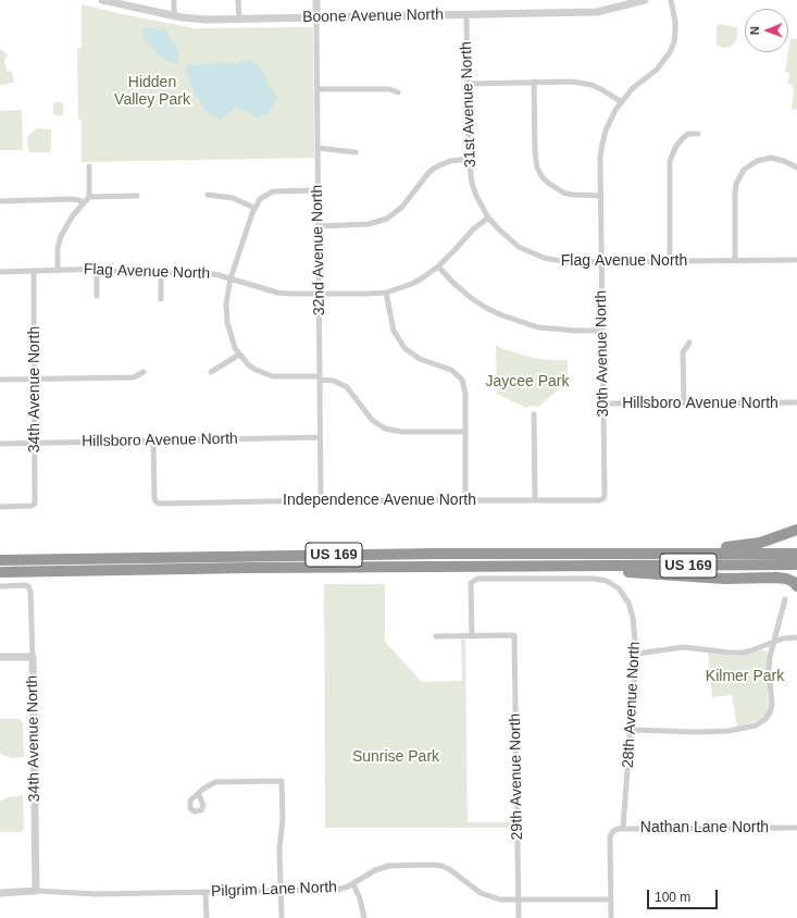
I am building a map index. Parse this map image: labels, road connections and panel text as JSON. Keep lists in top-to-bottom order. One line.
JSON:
{"streets":{"highway":["US 169"],"street":["Boone Avenue North","31st Avenue North","32nd Avenue North","Flag Avenue North","30th Avenue North","34th Avenue North","Hillsboro Avenue North","Independence Avenue North","28th Avenue North","29th Avenue North","Nathan Lane North","Pilgrim Lane North"]},"crossings":[["Boone Avenue North","31st Avenue North"],["Boone Avenue North","32nd Avenue North"],["31st Avenue North","Flag Avenue North"],["32nd Avenue North","Flag Avenue North"],["32nd Avenue North","Hillsboro Avenue North"],["32nd Avenue North","Independence Avenue North"],["Flag Avenue North","30th Avenue North"],["Flag Avenue North","34th Avenue North"],["30th Avenue North","Hillsboro Avenue North"],["30th Avenue North","Independence Avenue North"],["34th Avenue North","Hillsboro Avenue North"],["34th Avenue North","Pilgrim Lane North"],["Hillsboro Avenue North","Independence Avenue North"],["28th Avenue North","29th Avenue North"],["28th Avenue North","Nathan Lane North"],["29th Avenue North","Pilgrim Lane North"],["Nathan Lane North","Pilgrim Lane North"]],"parks":["Hidden Valley Park","Jaycee Park","Kilmer Park","Sunrise Park"],"scale_bar":"100 m","north":"left"}
